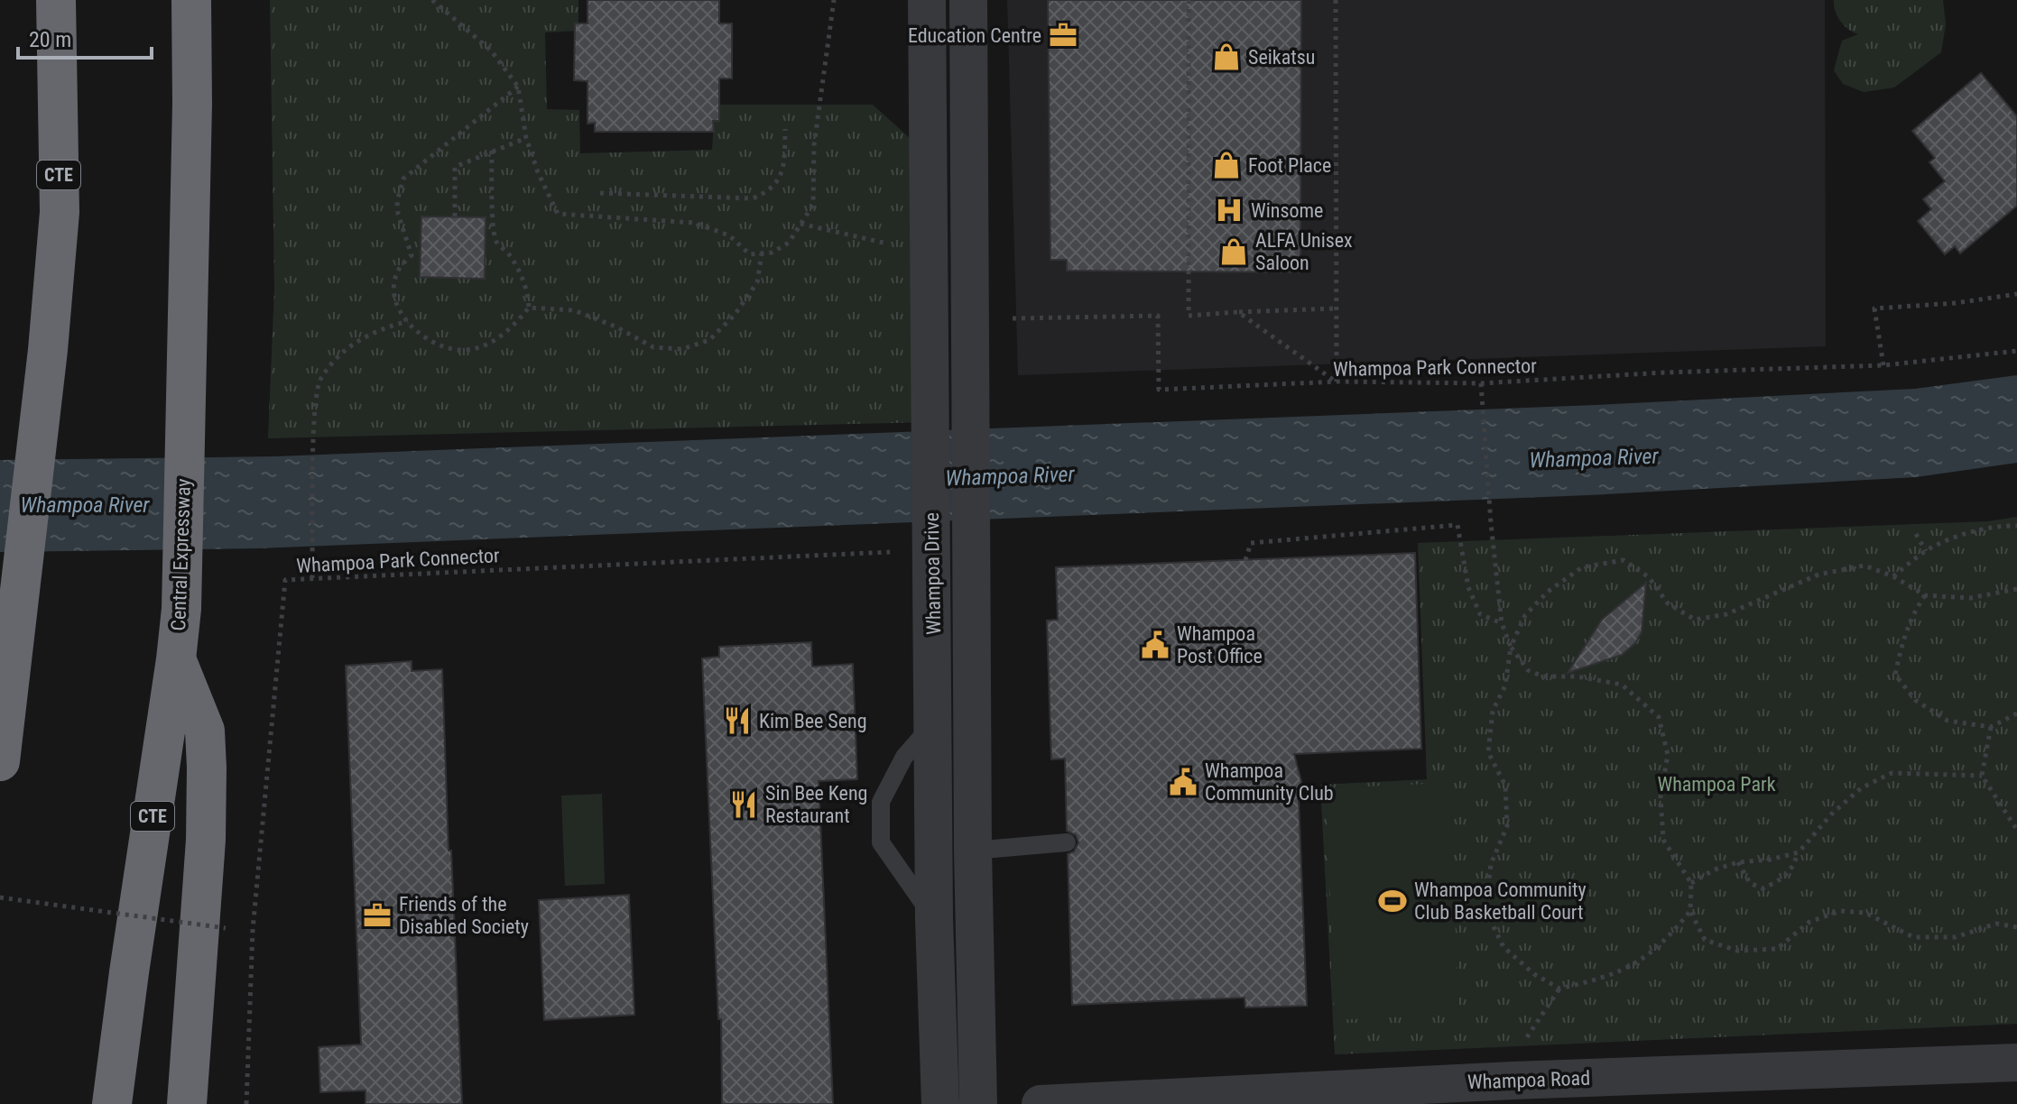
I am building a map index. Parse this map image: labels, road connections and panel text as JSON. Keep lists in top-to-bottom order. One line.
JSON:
{"streets":{"highway":["CTE","Central Expressway"],"street":["Whampoa Drive","Whampoa Road"],"path":["Whampoa Park Connector"]},"water":["Whampoa River"],"parks":["Whampoa Park"],"places":{"office":["Education Centre","Friends of the Disabled Society"],"shop":["Seikatsu","Foot Place","ALFA Unisex Saloon"],"hospital":["Winsome"],"public building":["Whampoa Post Office","Whampoa Community Club"],"restaurant":["Kim Bee Seng","Sin Bee Keng Restaurant"],"sports":["Whampoa Community Club Basketball Court"]},"scale_bar":"20 m"}
